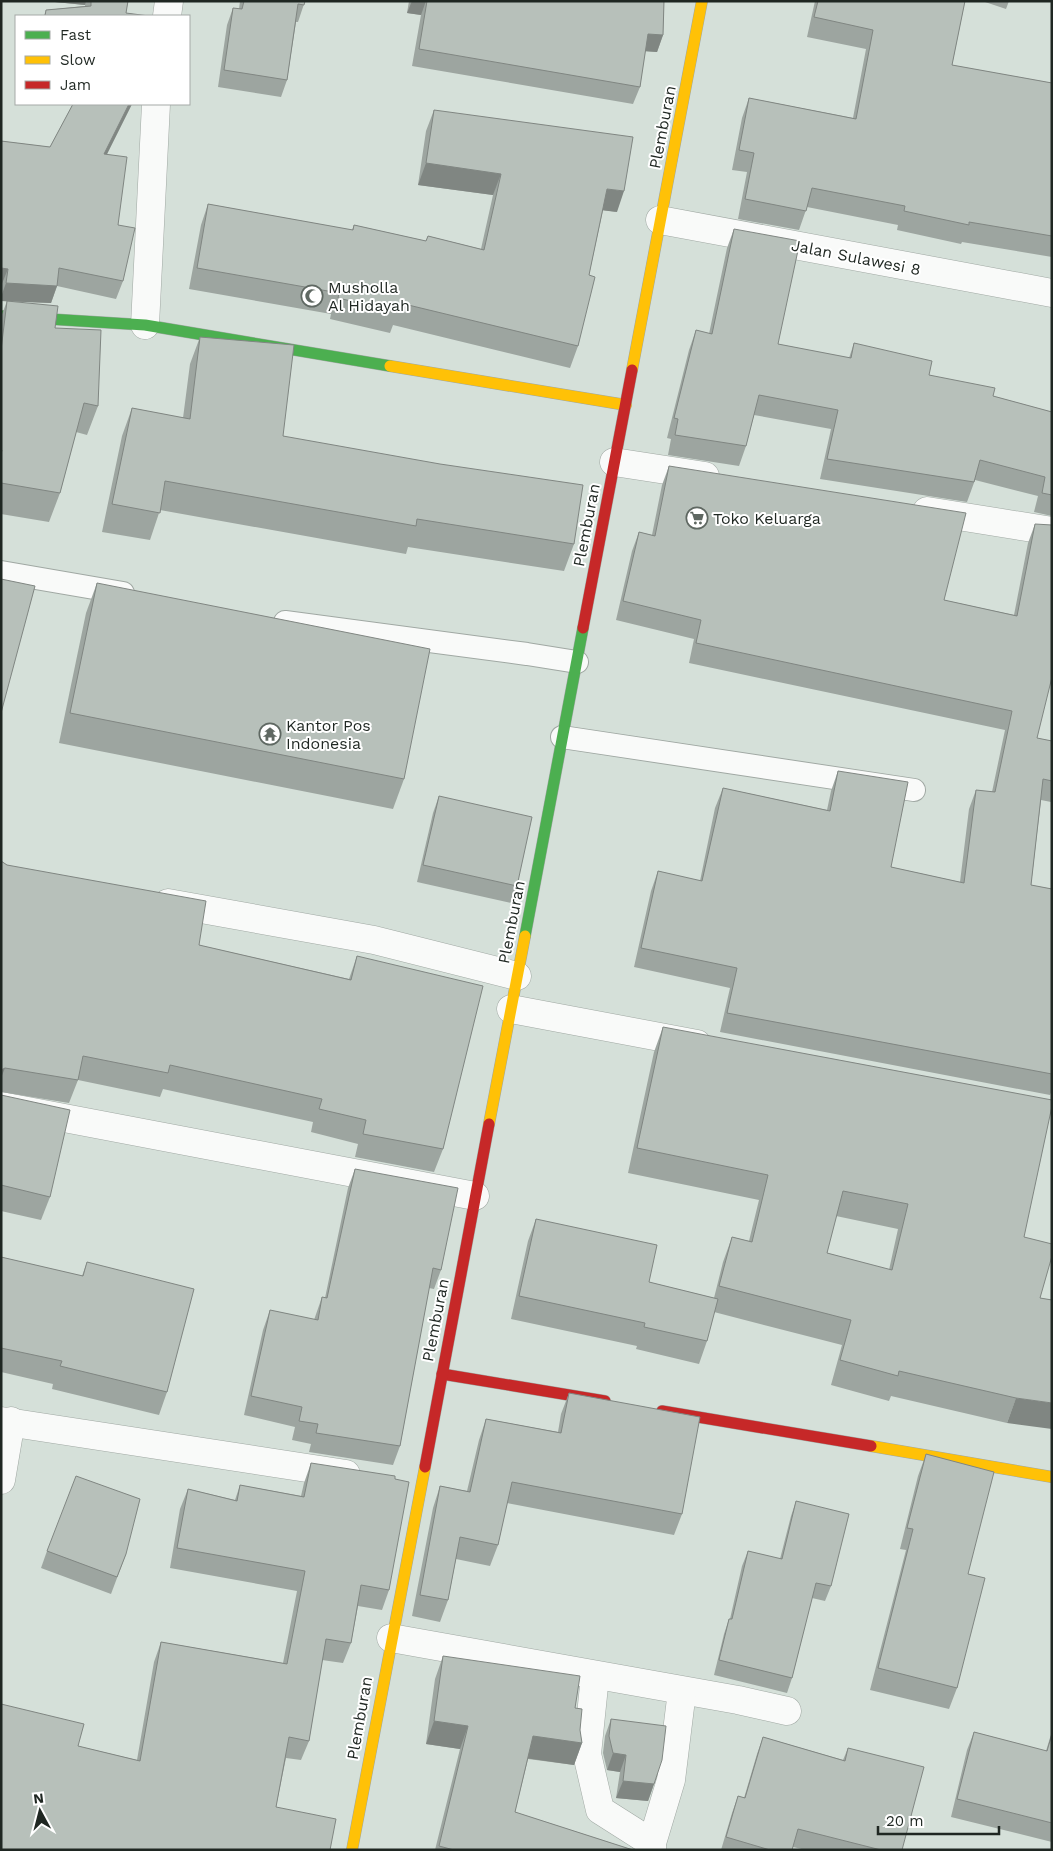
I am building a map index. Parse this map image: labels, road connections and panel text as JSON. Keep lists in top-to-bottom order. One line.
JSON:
{"streets":{"street":["Plemburan","Jalan Sulawesi 8"]},"crossings":[["Plemburan","Jalan Sulawesi 8"]],"places":{"mosque":["Musholla Al Hidayah"],"supermarket":["Toko Keluarga"],"temple":["Kantor Pos Indonesia"]},"legend":["Fast","Slow","Jam"],"scale_bar":"20 m","north":"top"}
